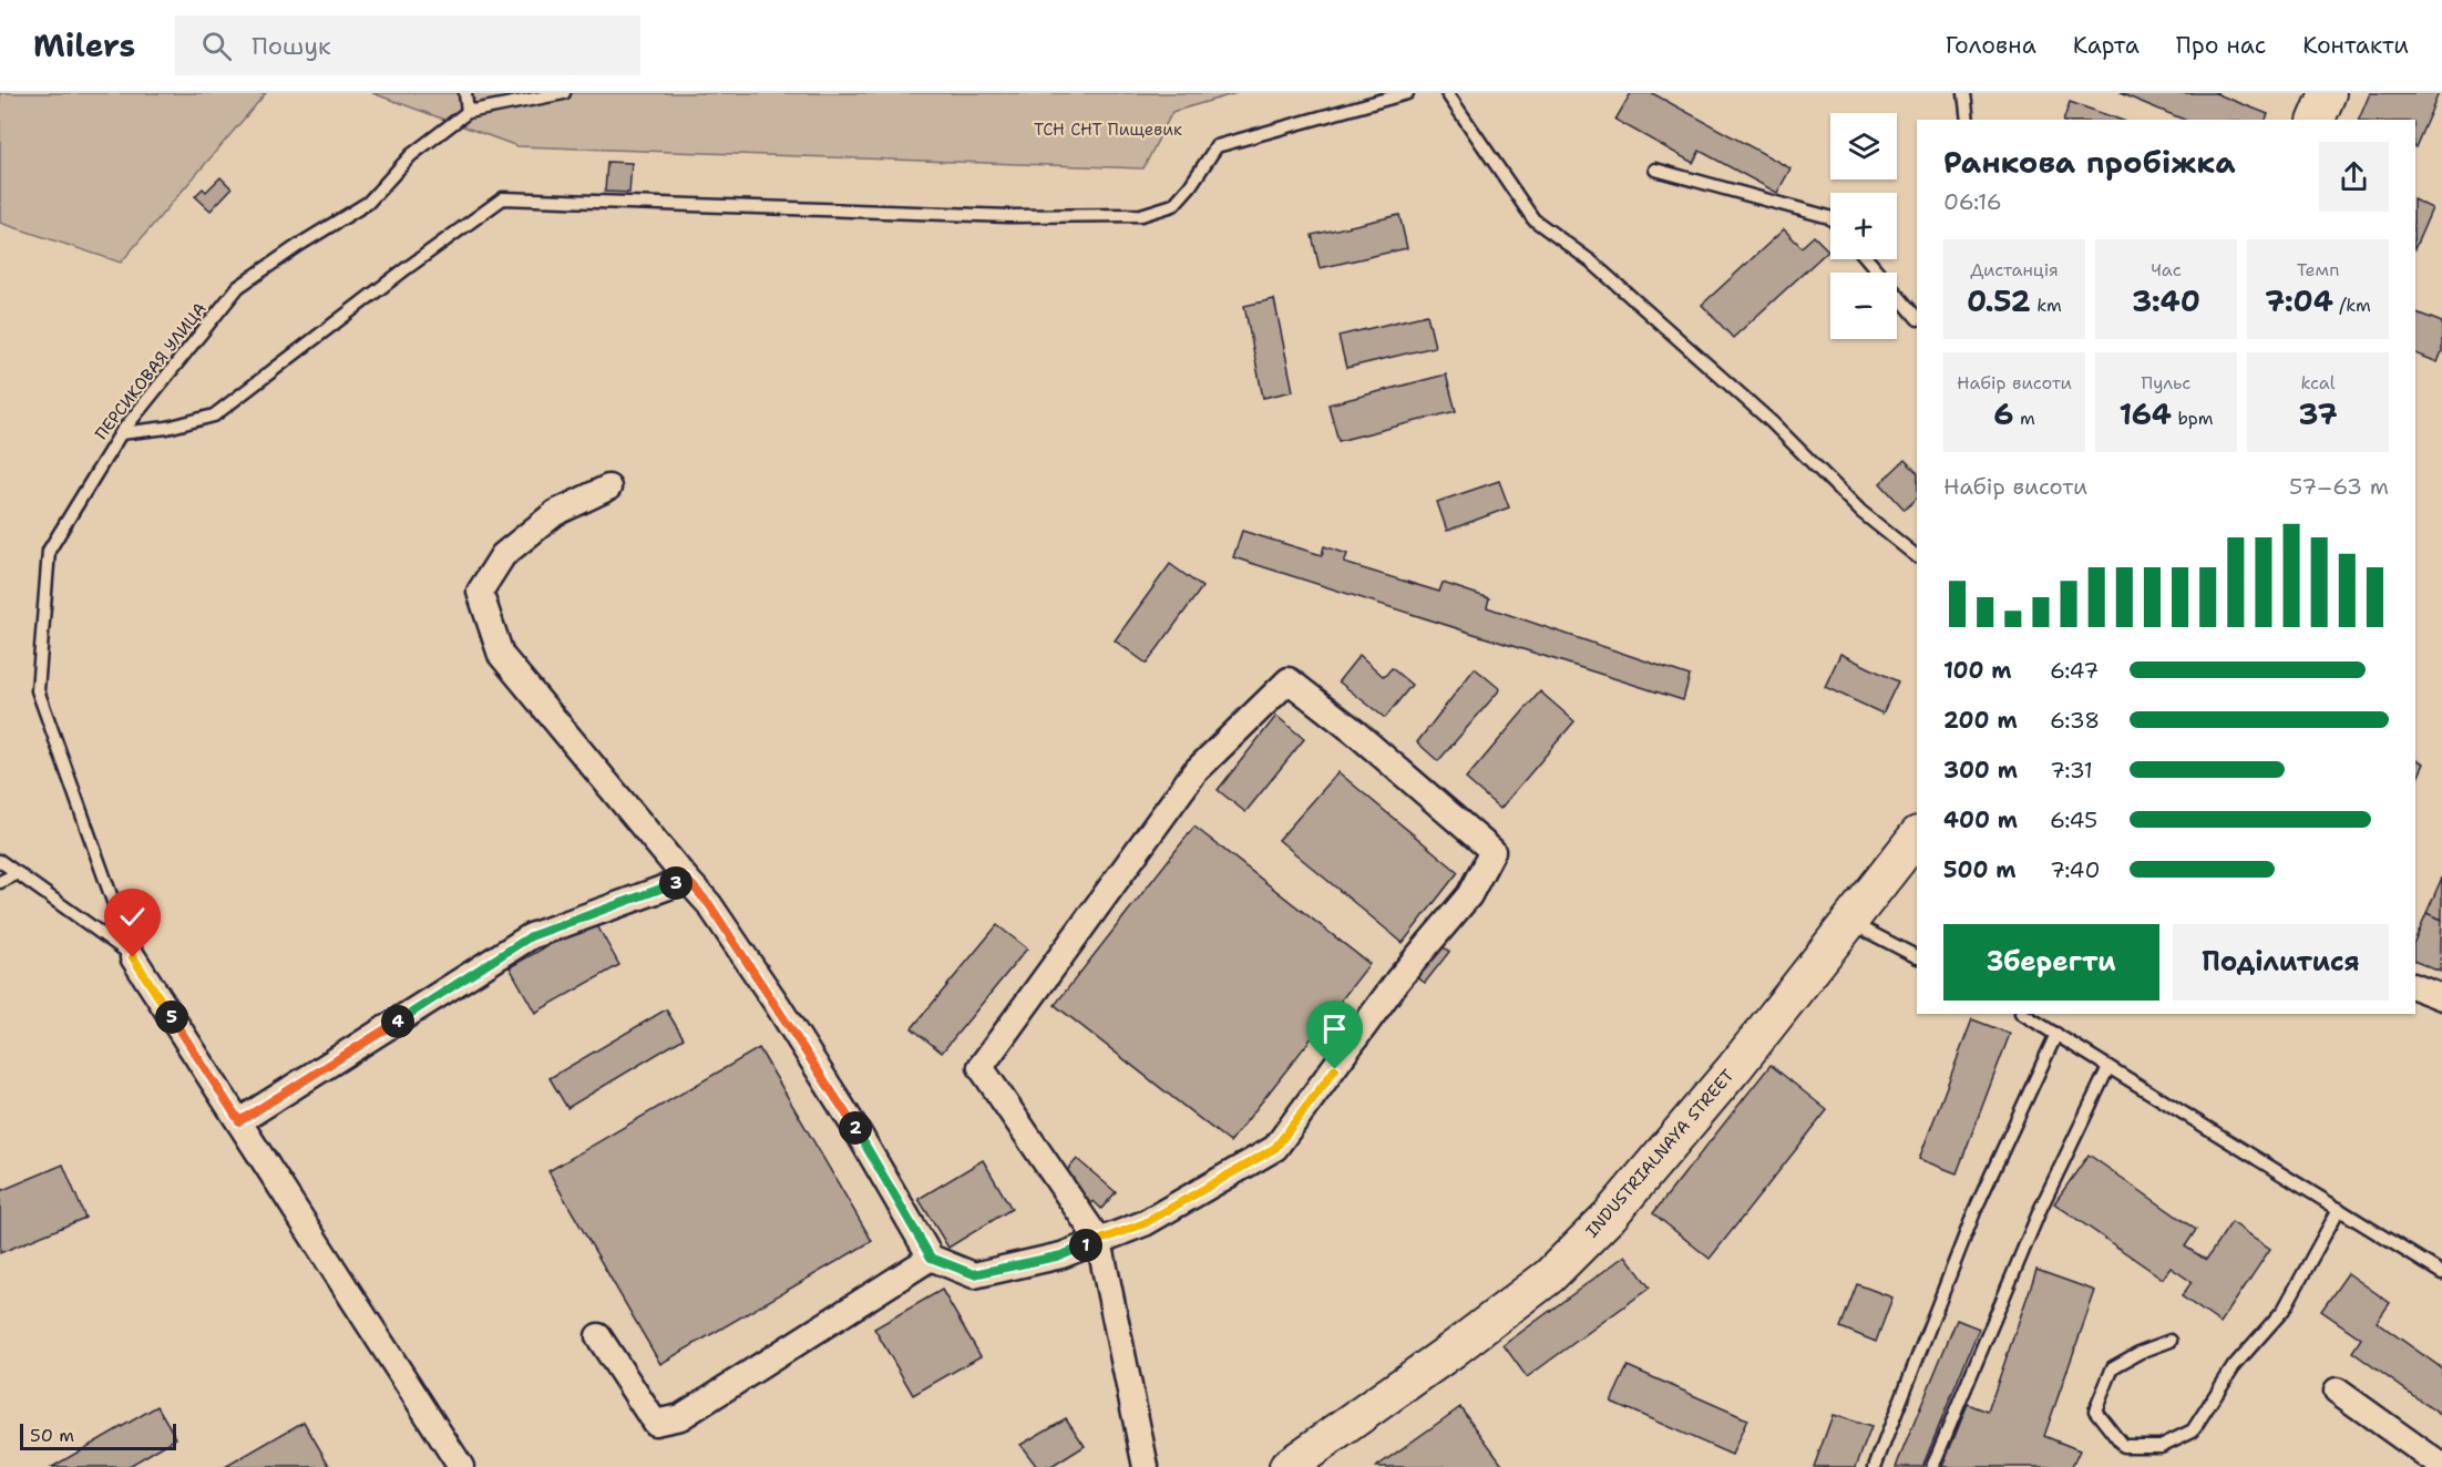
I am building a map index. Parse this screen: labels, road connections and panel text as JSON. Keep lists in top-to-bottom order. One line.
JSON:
{"streets":{"main road":["INDUSTRIALNAYA STREET"],"lane":["ПЕРСИКОВАЯ УЛИЦА"]},"parks":["ТСН СНТ Пищевик"],"scale_bar":"50 m","page":{"header":"Milers","search":"Пошук","nav":["Головна","Карта","Про нас","Контакти"],"map_buttons":["+","−"],"heading":["Ранкова пробіжка","06:16"],"stats":[["Дистанція","0.52 km"],["Час","3:40"],["Темп","7:04 /km"],["Набір висоти","6 m"],["Пульс","164 bpm"],["kcal","37"]],"chart":["Набір висоти","57–63 m"],"list":[{"name":"100 m","note":"6:47"},{"name":"200 m","note":"6:38"},{"name":"300 m","note":"7:31"},{"name":"400 m","note":"6:45"},{"name":"500 m","note":"7:40"}],"pins":["3","5","4","2","1"],"buttons":["Зберегти","Поділитися"],"scale":"50 m"}}
